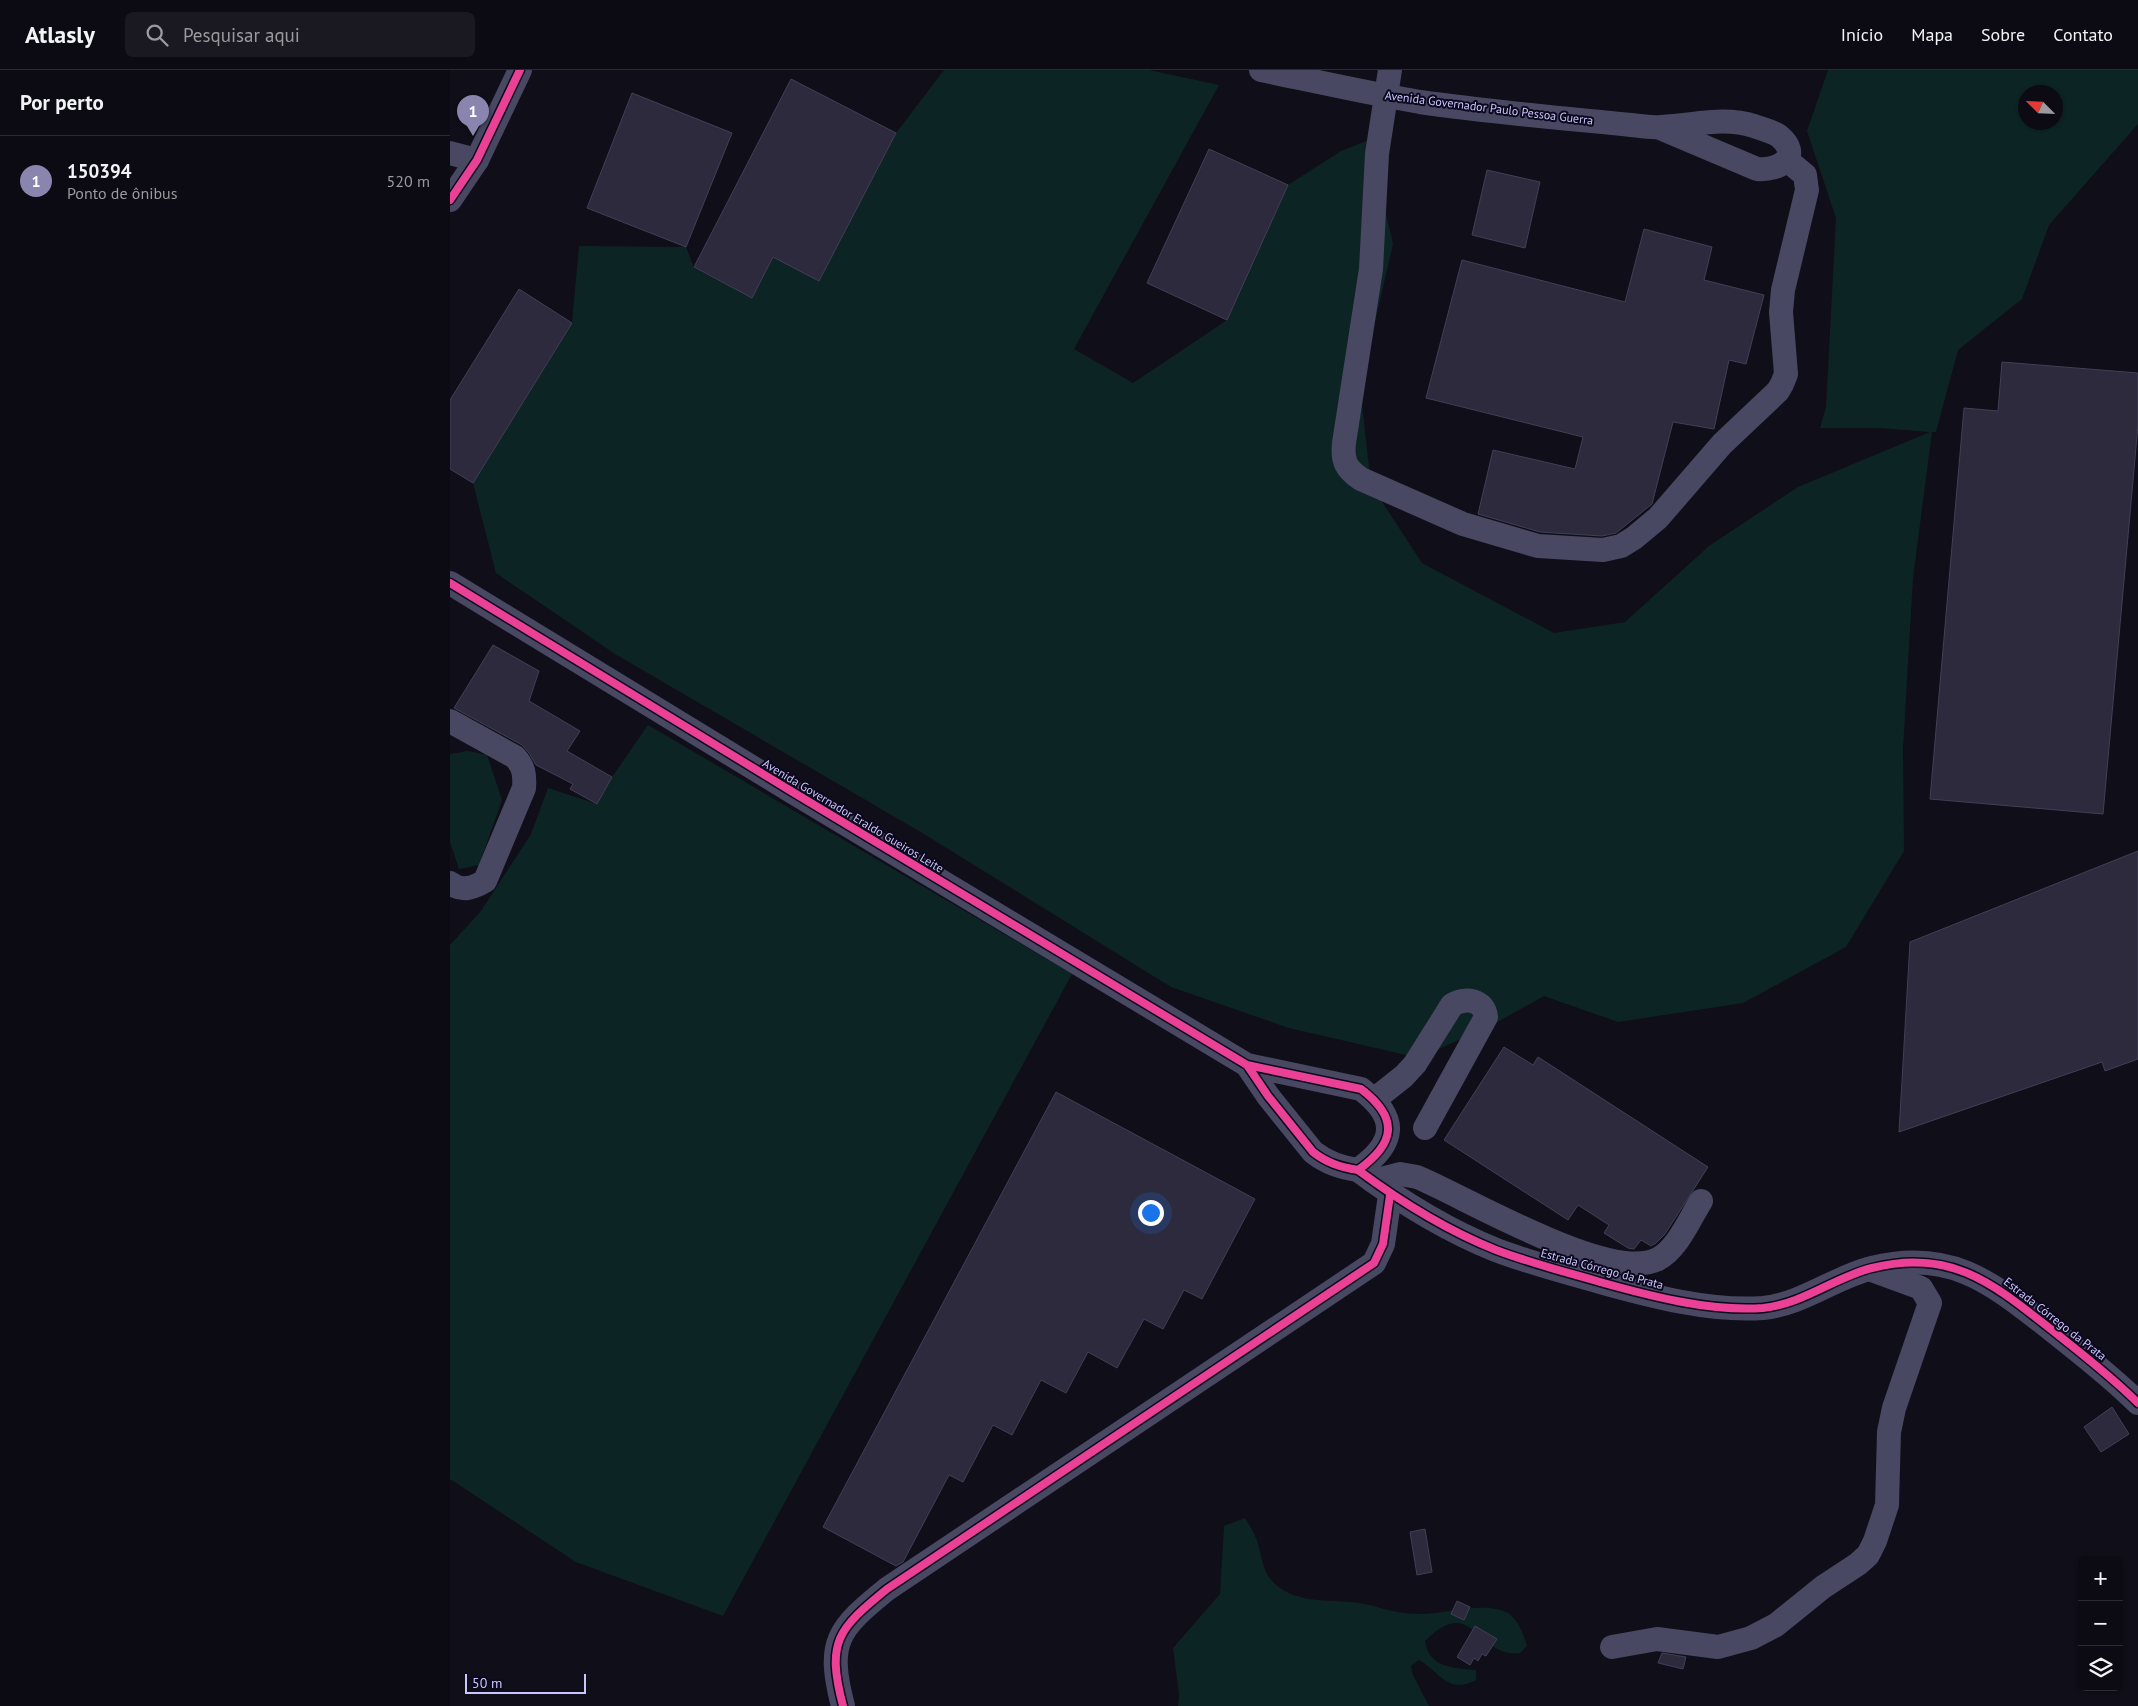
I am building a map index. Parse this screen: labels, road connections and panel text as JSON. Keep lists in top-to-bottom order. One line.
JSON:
{"streets":{"street":["Avenida Governador Paulo Pessoa Guerra","Avenida Governador Eraldo Gueiros Leite","Estrada Córrego da Prata"]},"crossings":[["Avenida Governador Eraldo Gueiros Leite","Estrada Córrego da Prata"]],"scale_bar":"50 m","north":"top left","page":{"header":"Atlasly","search":"Pesquisar aqui","nav":["Início","Mapa","Sobre","Contato"],"heading":"Por perto","pins":"1","list":[{"mark":"1","name":"150394","note":"Ponto de ônibus","value":"520 m"}],"map_buttons":["+","−"],"scale":"50 m"}}
